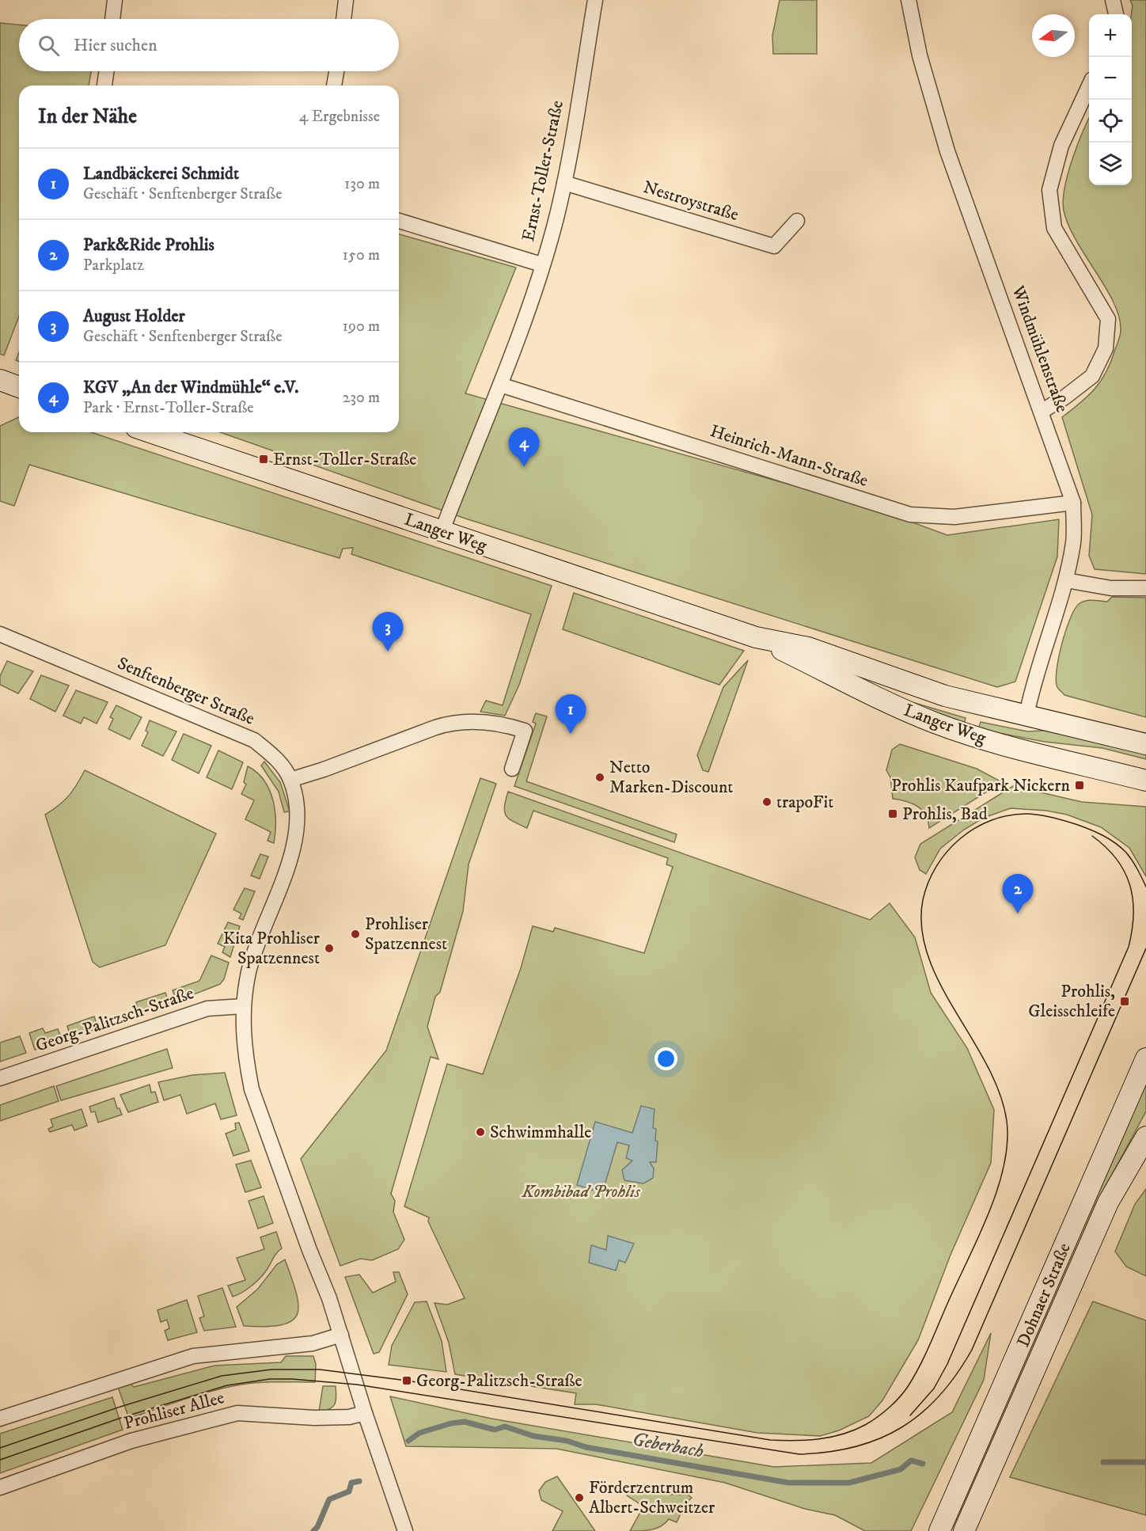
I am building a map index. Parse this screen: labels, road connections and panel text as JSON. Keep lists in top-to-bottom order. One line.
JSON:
{"streets":{"main road":["Langer Weg","Dohnaer Straße"],"street":["Ernst-Toller-Straße","Nestroystraße","Windmühlenstraße","Heinrich-Mann-Straße","Senftenberger Straße","Georg-Palitzsch-Straße","Prohliser Allee"]},"crossings":[["Ernst-Toller-Straße","Nestroystraße"],["Ernst-Toller-Straße","Heinrich-Mann-Straße"],["Ernst-Toller-Straße","Langer Weg"],["Windmühlenstraße","Heinrich-Mann-Straße"],["Windmühlenstraße","Langer Weg"]],"water":["Geberbach"],"parks":["Kombibad Prohlis"],"places":{"transit":["Ernst-Toller-Straße","Prohlis Kaufpark Nickern","Prohlis, Bad","Prohlis, Gleisschleife","Georg-Palitzsch-Straße"],"other":["Netto Marken-Discount","trapoFit","Prohliser Spatzennest","Kita Prohliser Spatzennest","Schwimmhalle","Förderzentrum Albert-Schweitzer"]},"north":"left","page":{"map_buttons":["+","−"],"search":"Hier suchen","heading":["In der Nähe","4 Ergebnisse"],"list":[{"mark":"1","name":"Landbäckerei Schmidt","note":"Geschäft · Senftenberger Straße","value":"130 m"},{"mark":"2","name":"Park&Ride Prohlis","note":"Parkplatz","value":"150 m"},{"mark":"3","name":"August Holder","note":"Geschäft · Senftenberger Straße","value":"190 m"},{"mark":"4","name":"KGV „An der Windmühle“ e.V.","note":"Park · Ernst-Toller-Straße","value":"230 m"}],"pins":["4","3","1","2"]}}
